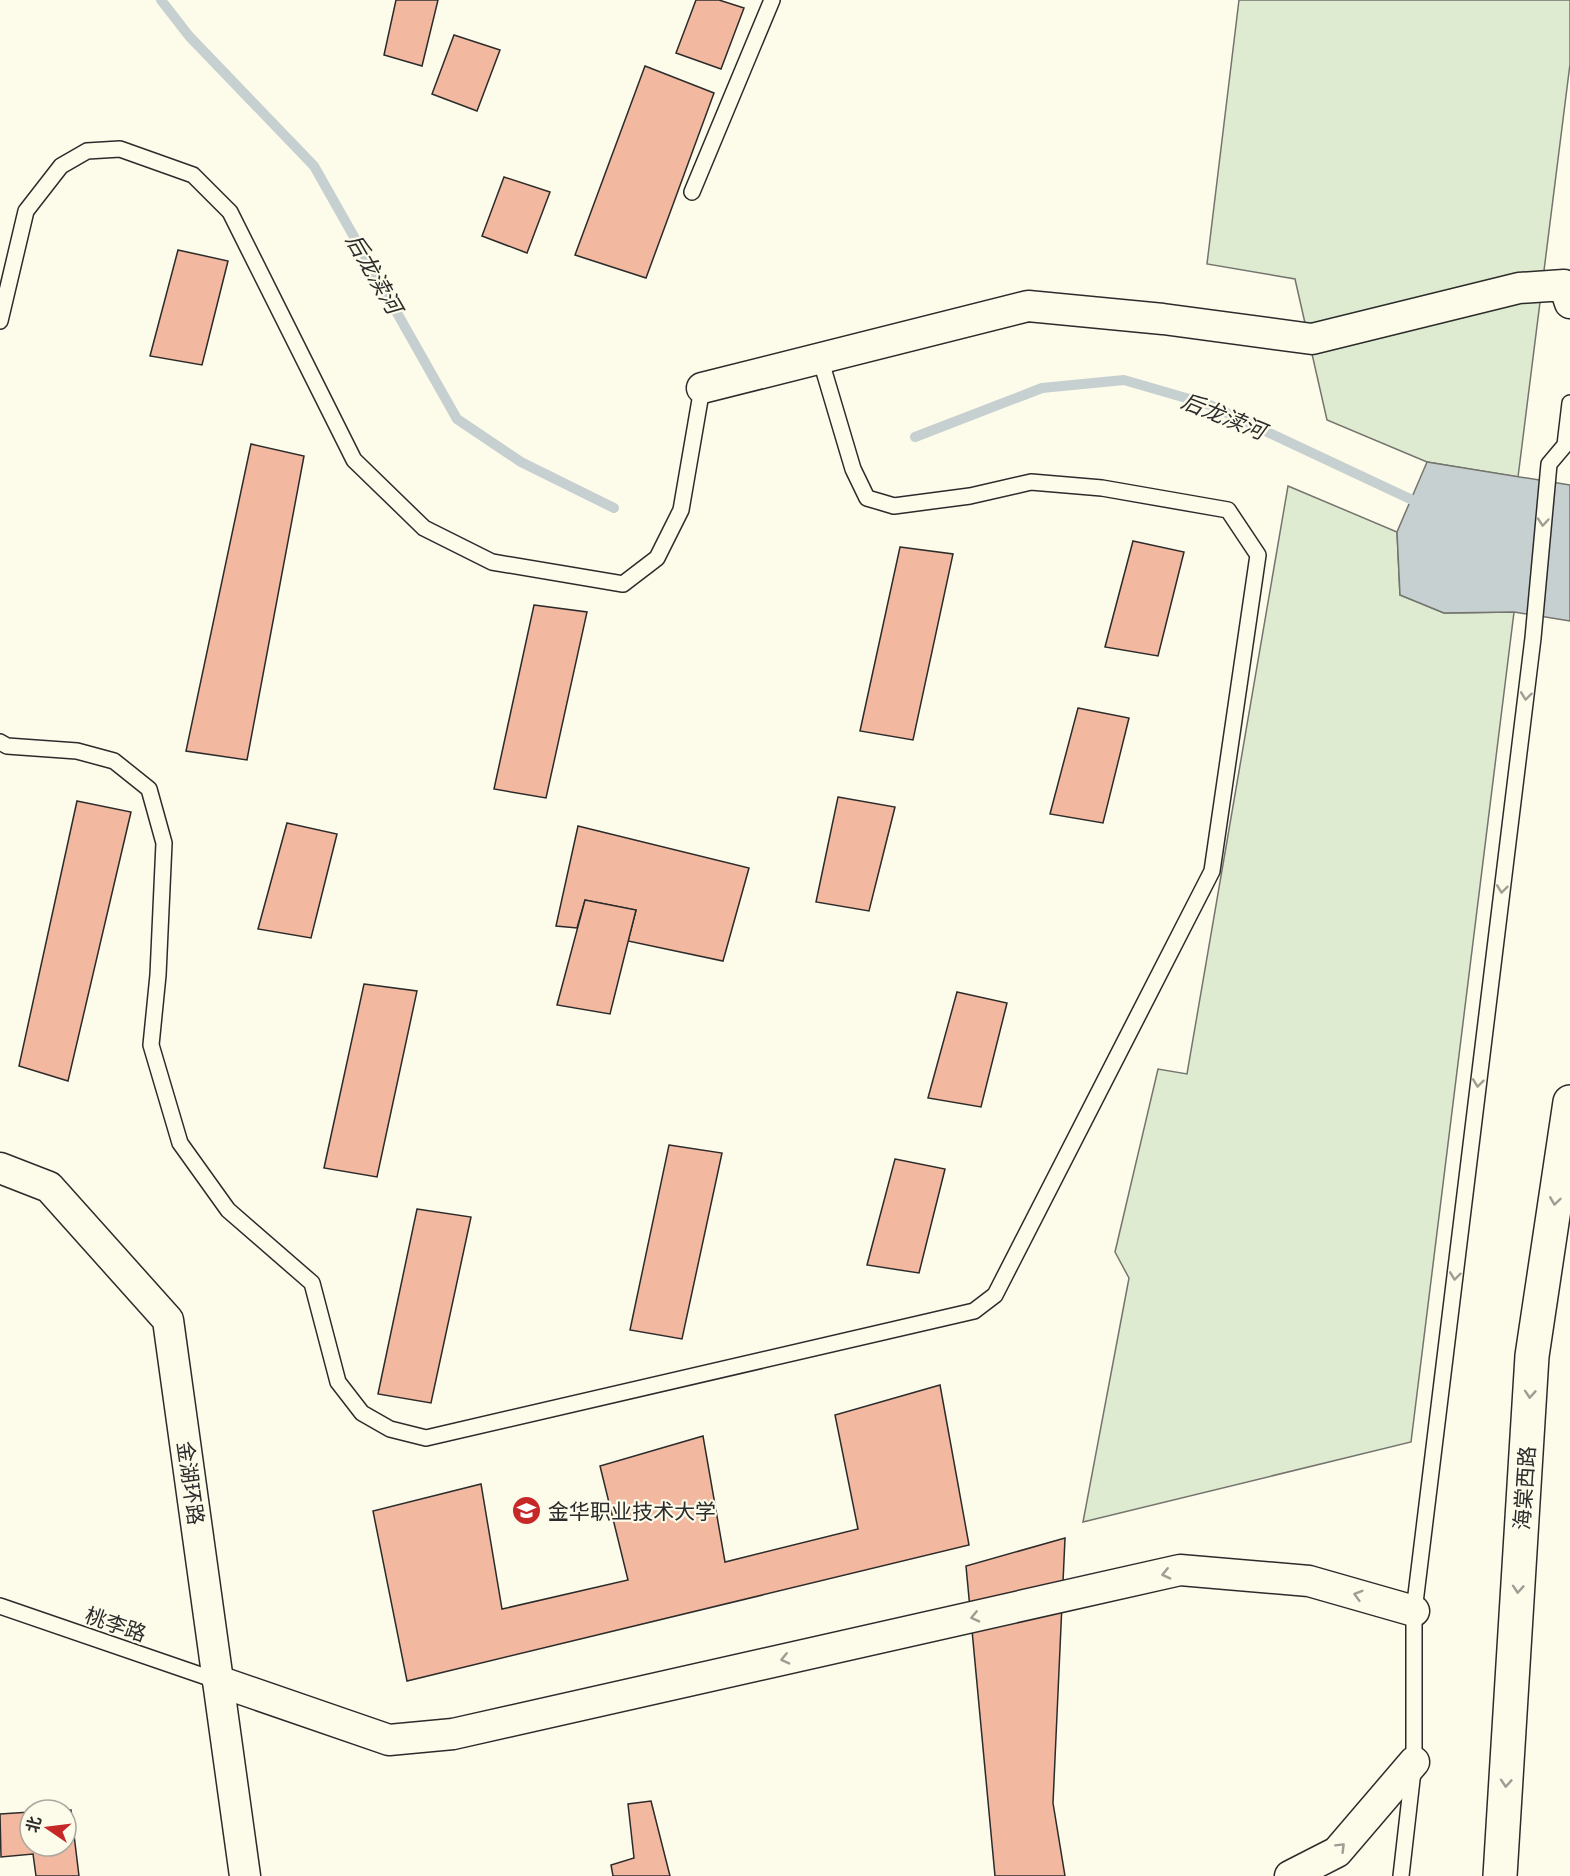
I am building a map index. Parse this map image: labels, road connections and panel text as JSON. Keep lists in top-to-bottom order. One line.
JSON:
{"streets":{"main road":["海棠西路"],"street":["金湖环路"],"lane":["桃李路"]},"crossings":[["金湖环路","桃李路"]],"one_way":["海棠西路"],"water":["后龙渎河"],"places":{"school or university":["金华职业技术大学"]},"north":"left"}
